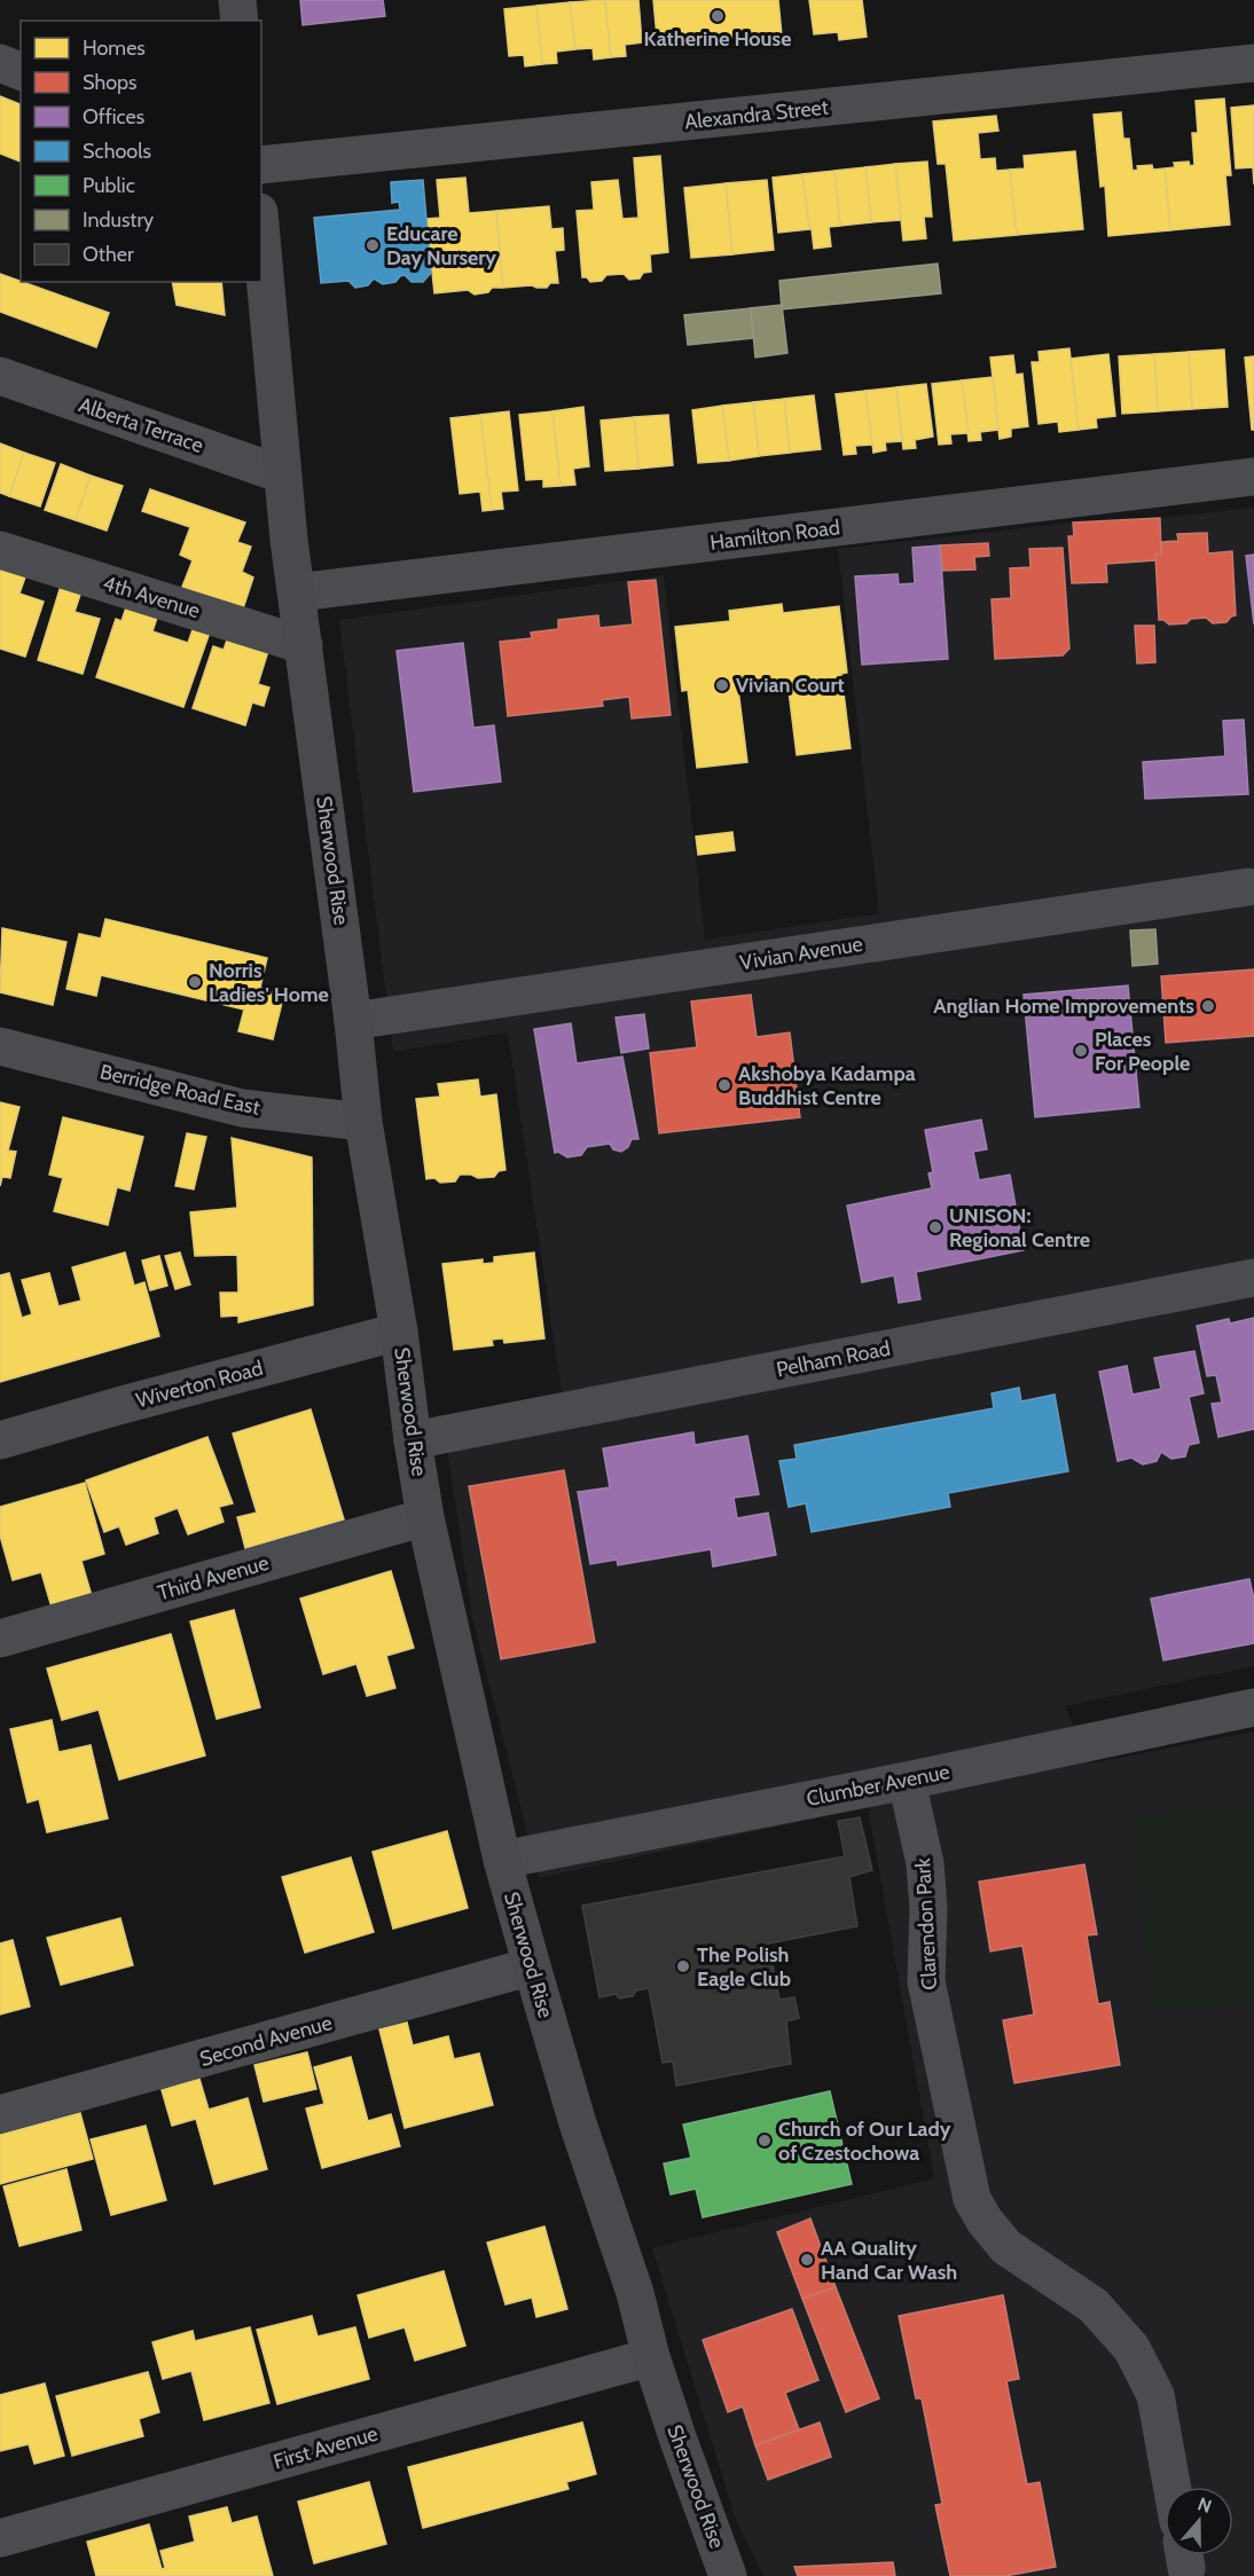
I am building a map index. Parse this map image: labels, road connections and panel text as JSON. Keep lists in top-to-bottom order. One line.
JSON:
{"streets":{"main road":["Sherwood Rise"],"street":["Alexandra Street","Alberta Terrace","Hamilton Road","4th Avenue","Vivian Avenue","Berridge Road East","Pelham Road","Wiverton Road","Third Avenue","Clumber Avenue","Clarendon Park","Second Avenue","First Avenue"]},"crossings":[["Alberta Terrace","Sherwood Rise"],["Hamilton Road","Sherwood Rise"],["4th Avenue","Sherwood Rise"],["Sherwood Rise","Vivian Avenue"],["Sherwood Rise","Berridge Road East"],["Sherwood Rise","Pelham Road"],["Sherwood Rise","Wiverton Road"],["Sherwood Rise","Third Avenue"],["Sherwood Rise","Clumber Avenue"],["Sherwood Rise","Second Avenue"],["Sherwood Rise","First Avenue"],["Clumber Avenue","Clarendon Park"]],"places":["Katherine House","Educare Day Nursery","Vivian Court","Norris Ladies' Home","Anglian Home Improvements","Places For People","Akshobya Kadampa Buddhist Centre","UNISON: Regional Centre","The Polish Eagle Club","Church of Our Lady of Czestochowa","AA Quality Hand Car Wash"],"legend":["Homes","Shops","Offices","Schools","Public","Industry","Other"],"north":"top"}
